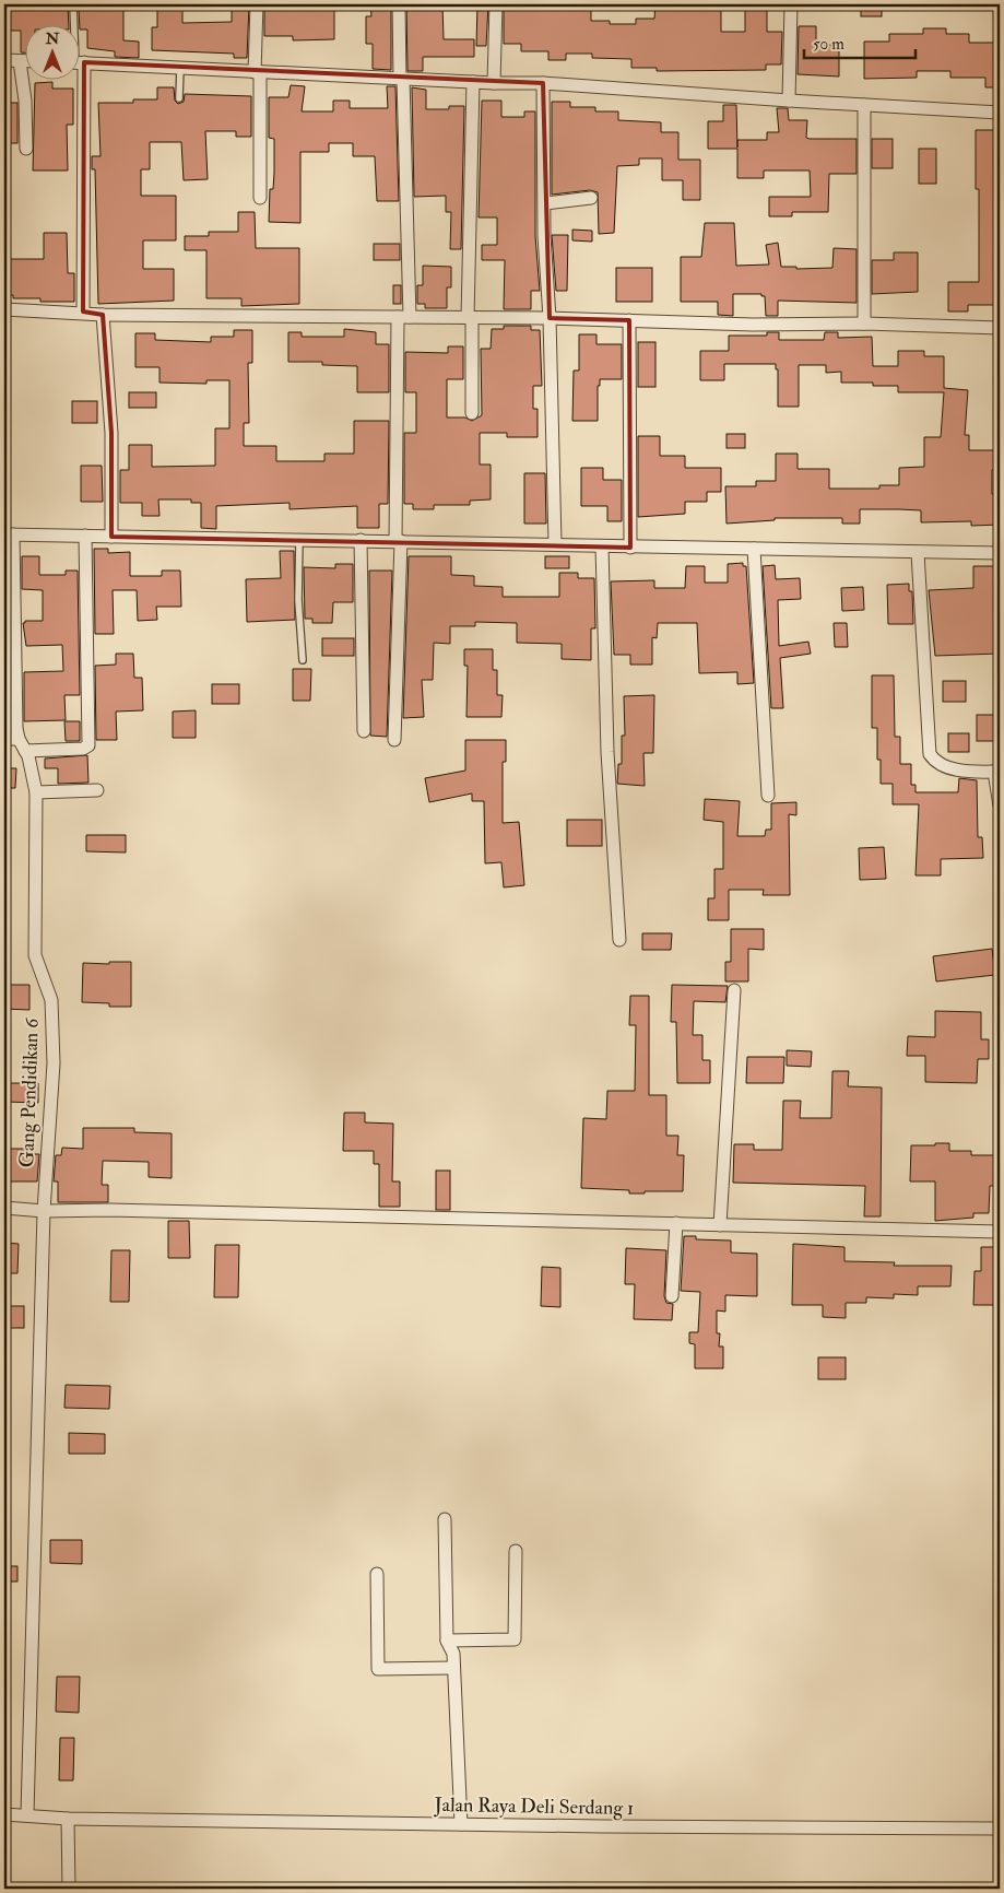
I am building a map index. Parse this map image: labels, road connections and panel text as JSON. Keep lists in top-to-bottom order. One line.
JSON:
{"streets":{"street":["Gang Pendidikan 6","Jalan Raya Deli Serdang 1"]},"crossings":[["Gang Pendidikan 6","Jalan Raya Deli Serdang 1"]],"scale_bar":"50 m","north":"top"}
